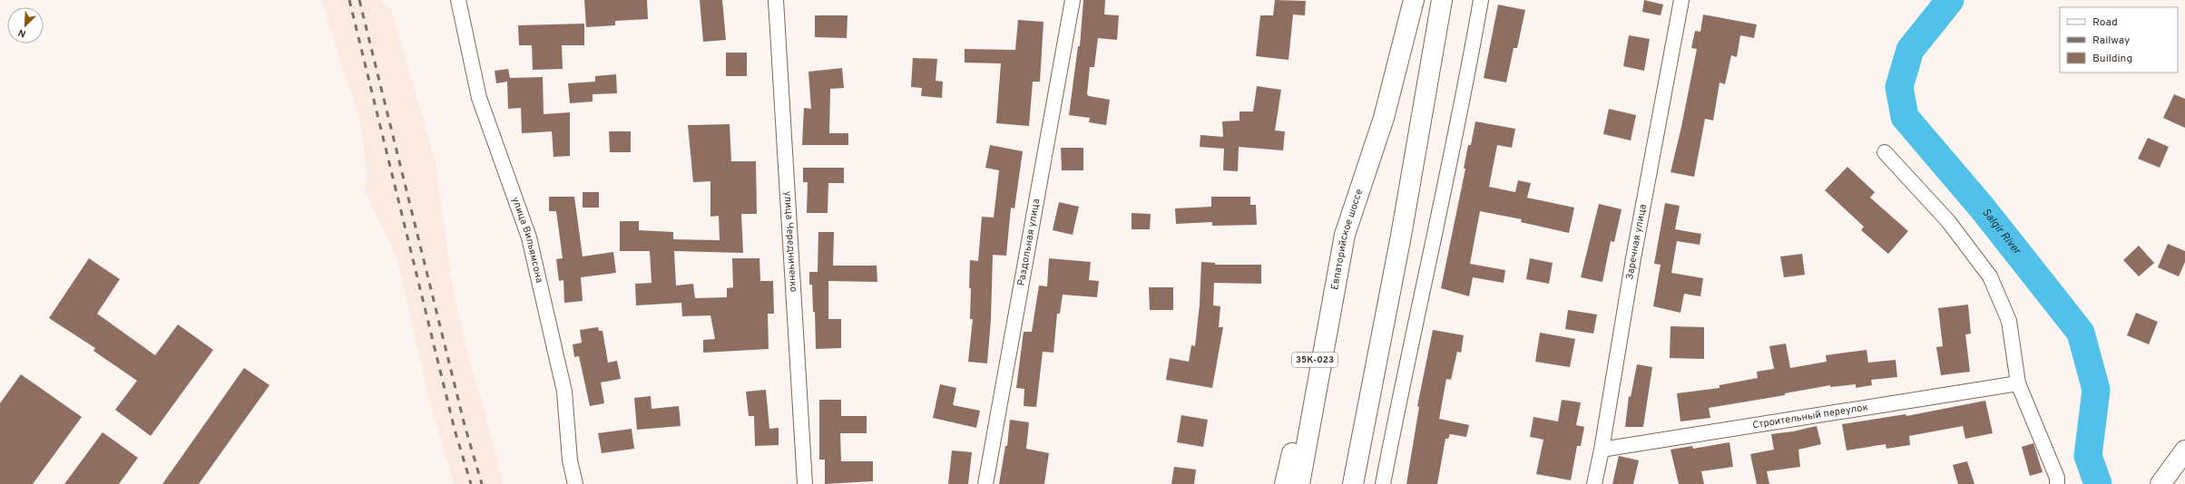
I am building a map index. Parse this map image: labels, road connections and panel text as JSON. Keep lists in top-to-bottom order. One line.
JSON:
{"streets":{"main road":["Евпаторийское шоссе","35К-023"],"street":["улица Вильямсона","улица Чередниченко","Раздольная улица","Заречная улица","Строительный переулок"]},"crossings":[["Евпаторийское шоссе","35К-023"],["Заречная улица","Строительный переулок"]],"water":["Salgir River"],"legend":["Road","Railway","Building"],"north":"bottom left"}
